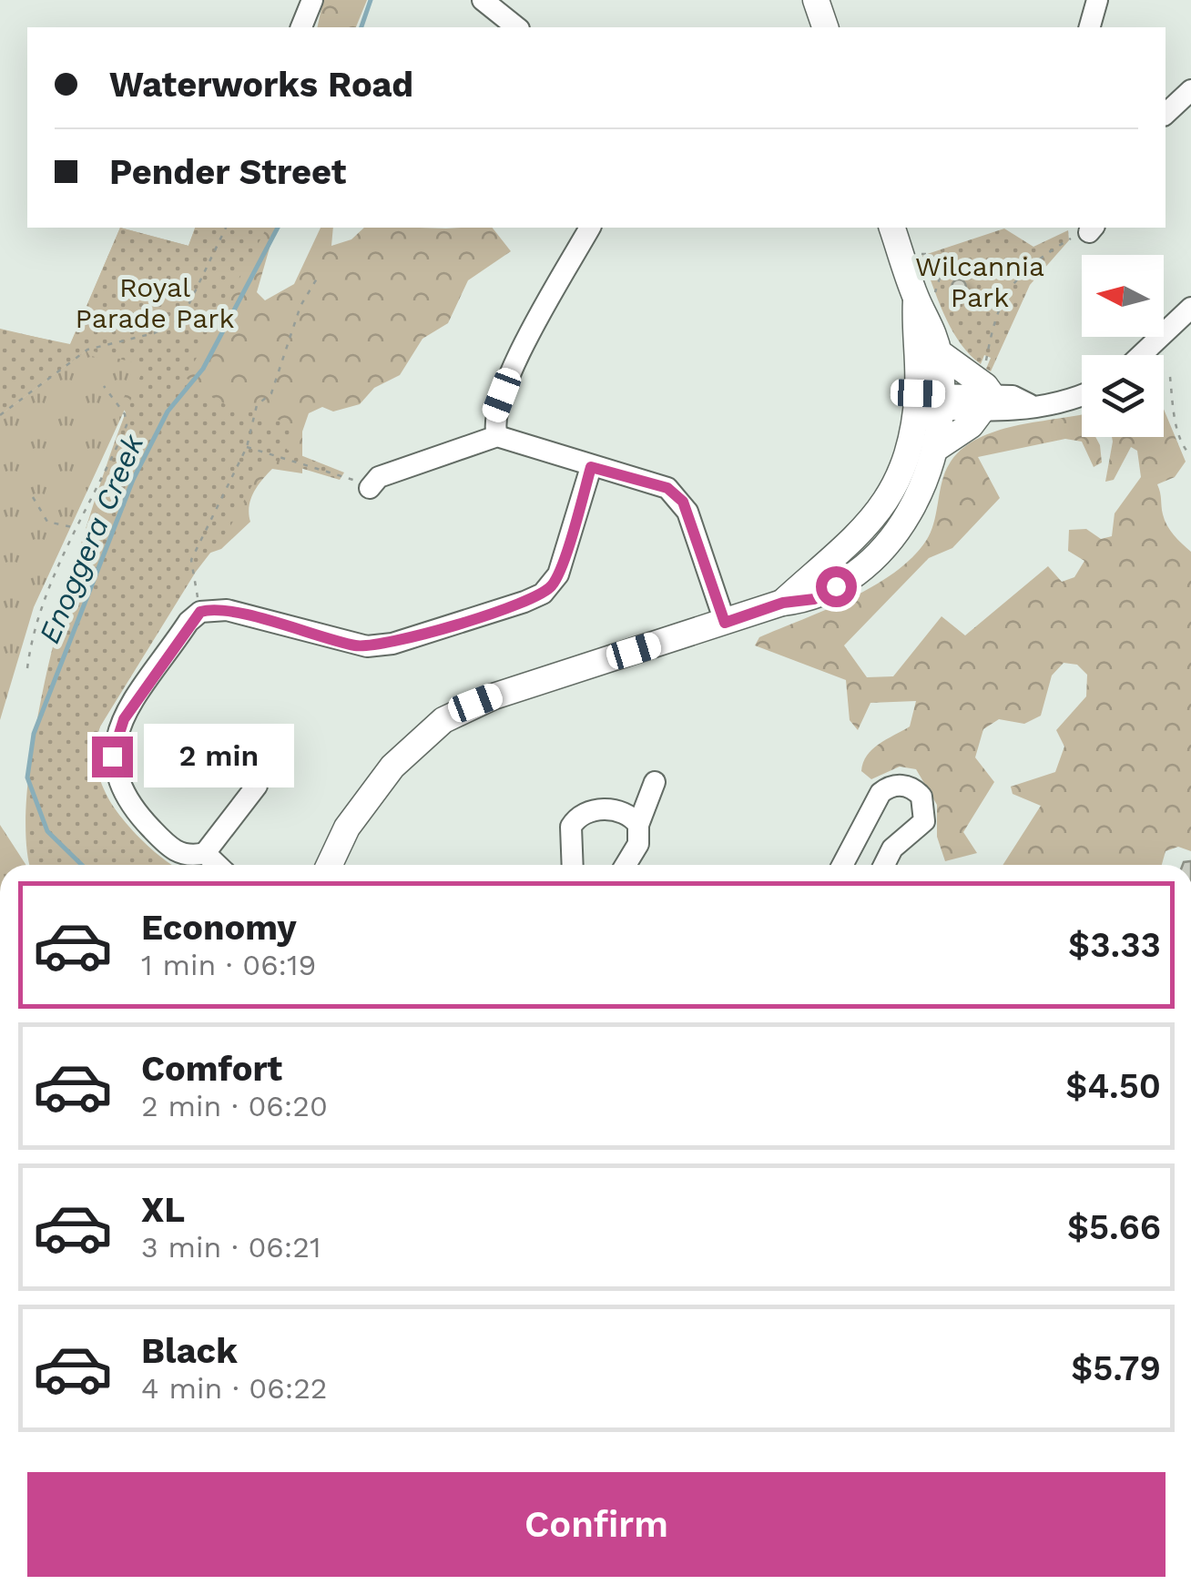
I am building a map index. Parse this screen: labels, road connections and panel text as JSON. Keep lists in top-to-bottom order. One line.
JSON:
{"water":["Enoggera Creek"],"parks":["Wilcannia Park","Royal Parade Park"],"north":"left","page":{"banner":["Waterworks Road","Pender Street"],"bubble":"2 min","list":[{"name":"Economy","note":"1 min · 06:19","value":"$3.33"},{"name":"Comfort","note":"2 min · 06:20","value":"$4.50"},{"name":"XL","note":"3 min · 06:21","value":"$5.66"},{"name":"Black","note":"4 min · 06:22","value":"$5.79"}],"buttons":"Confirm"}}
